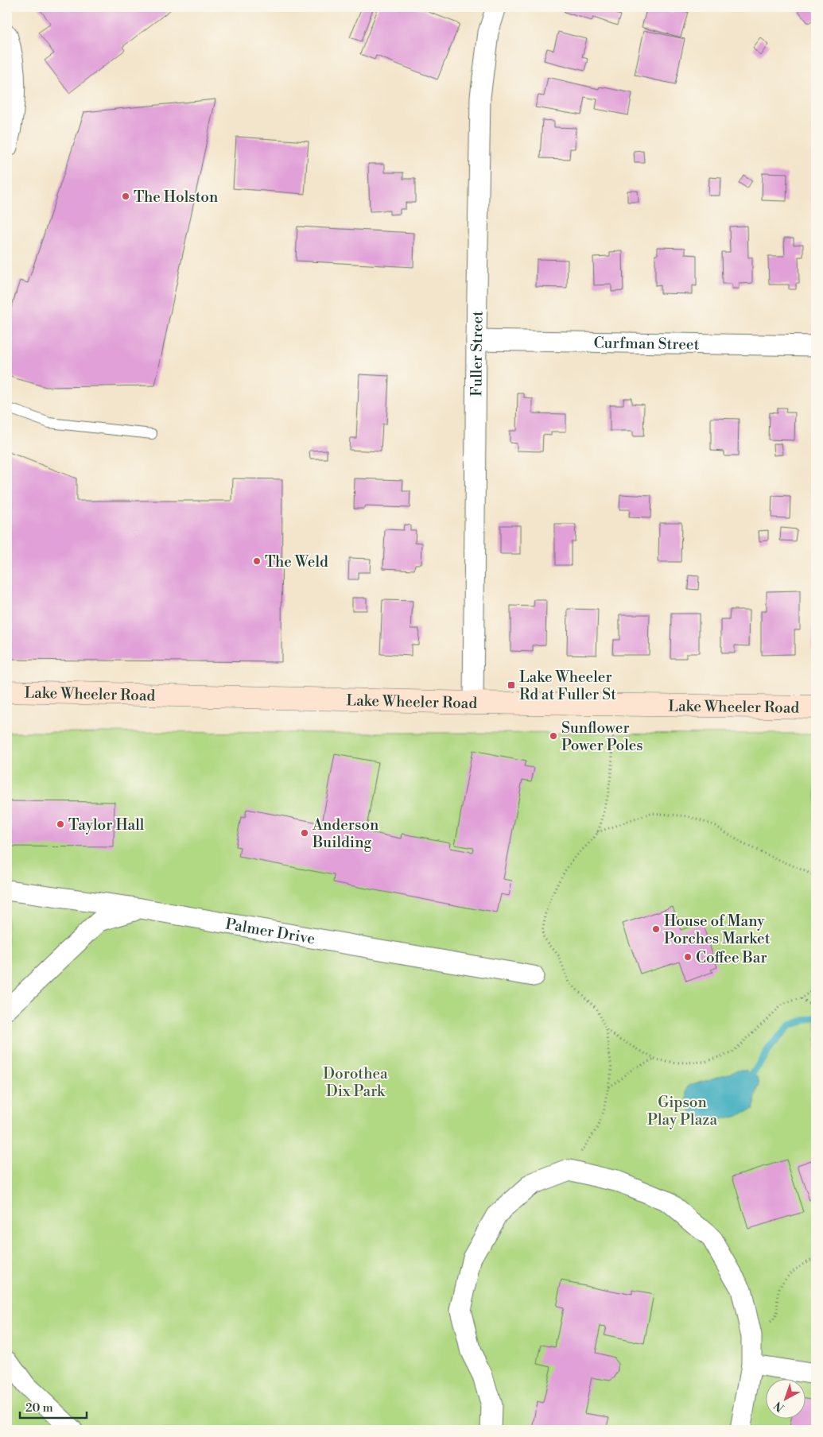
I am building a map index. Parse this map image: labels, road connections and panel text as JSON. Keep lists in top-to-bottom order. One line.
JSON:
{"streets":{"main road":["Lake Wheeler Road"],"street":["Curfman Street","Fuller Street","Palmer Drive"]},"crossings":[["Curfman Street","Fuller Street"],["Fuller Street","Lake Wheeler Road"]],"parks":["Dorothea Dix Park","Gipson Play Plaza"],"places":{"other":["The Holston","The Weld","Sunflower Power Poles","Taylor Hall","Anderson Building","House of Many Porches Market","Coffee Bar"],"transit":["Lake Wheeler Rd at Fuller St"]},"scale_bar":"20 m","north":"bottom left"}
